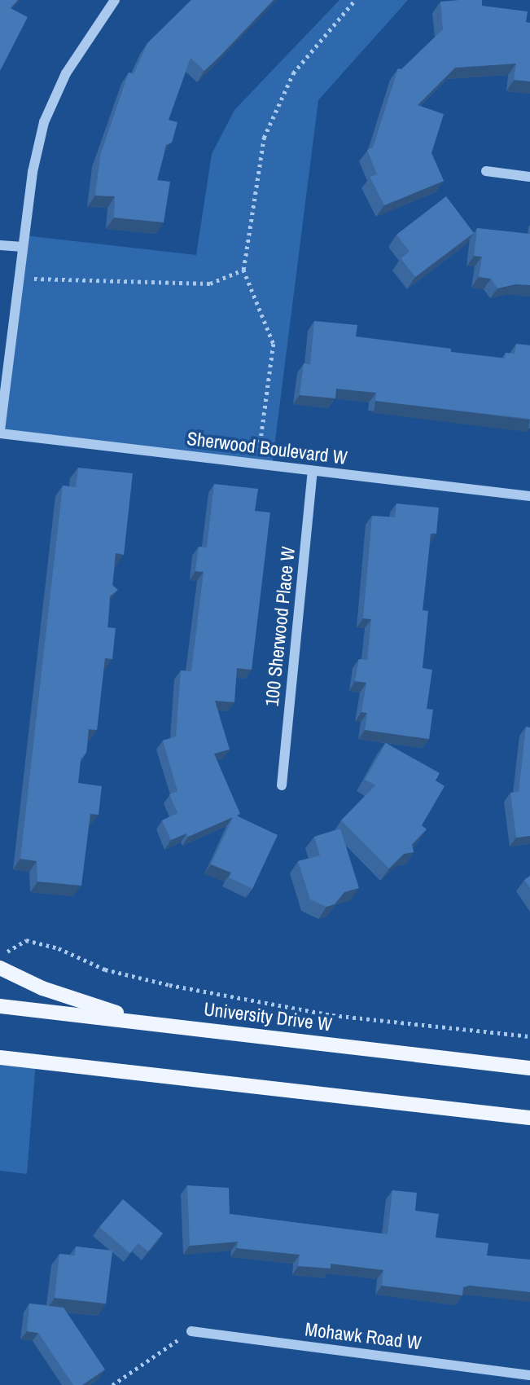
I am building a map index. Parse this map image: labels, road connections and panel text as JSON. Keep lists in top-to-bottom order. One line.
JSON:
{"streets":{"main road":["University Drive W"],"street":["Sherwood Boulevard W","100 Sherwood Place W","Mohawk Road W"]},"crossings":[["Sherwood Boulevard W","100 Sherwood Place W"]]}
